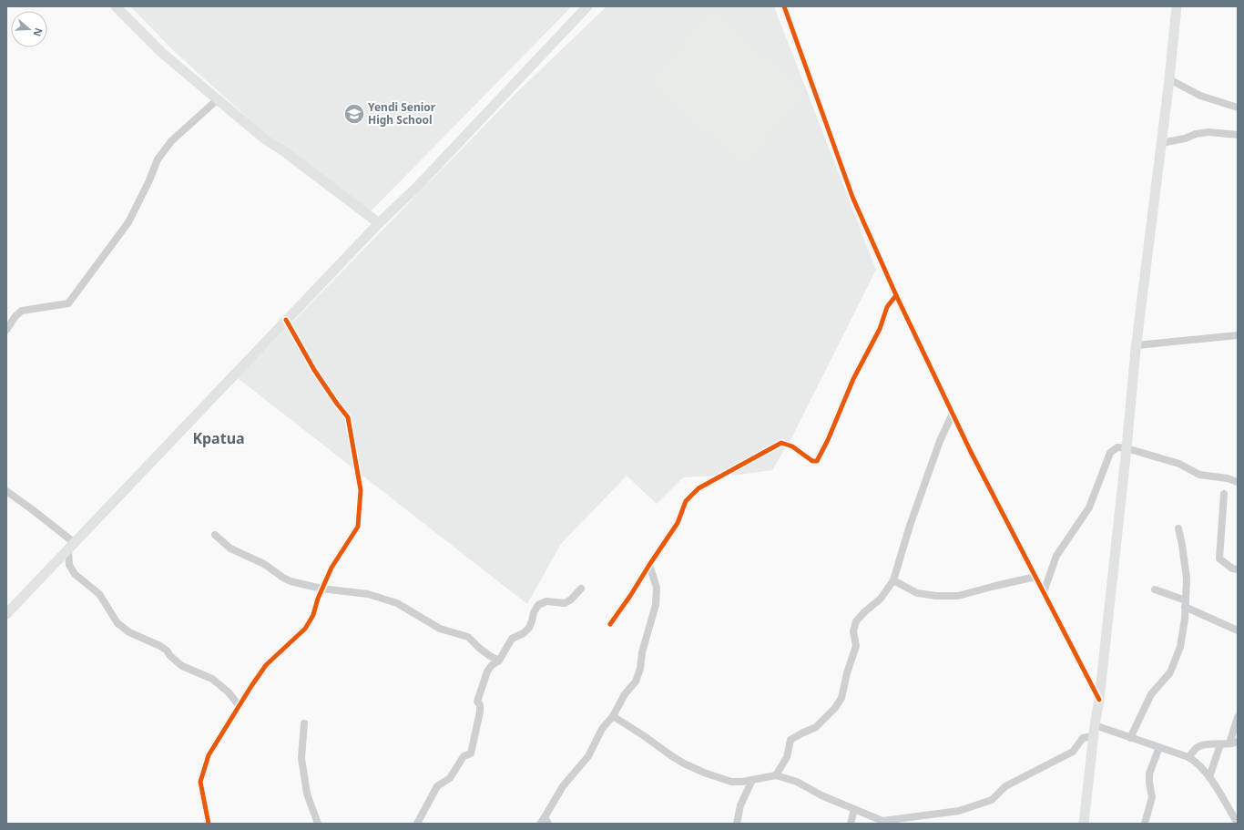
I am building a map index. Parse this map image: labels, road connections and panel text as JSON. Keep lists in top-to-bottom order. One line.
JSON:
{"districts":["Kpatua"],"places":{"school or university":["Yendi Senior High School"]},"north":"right"}
